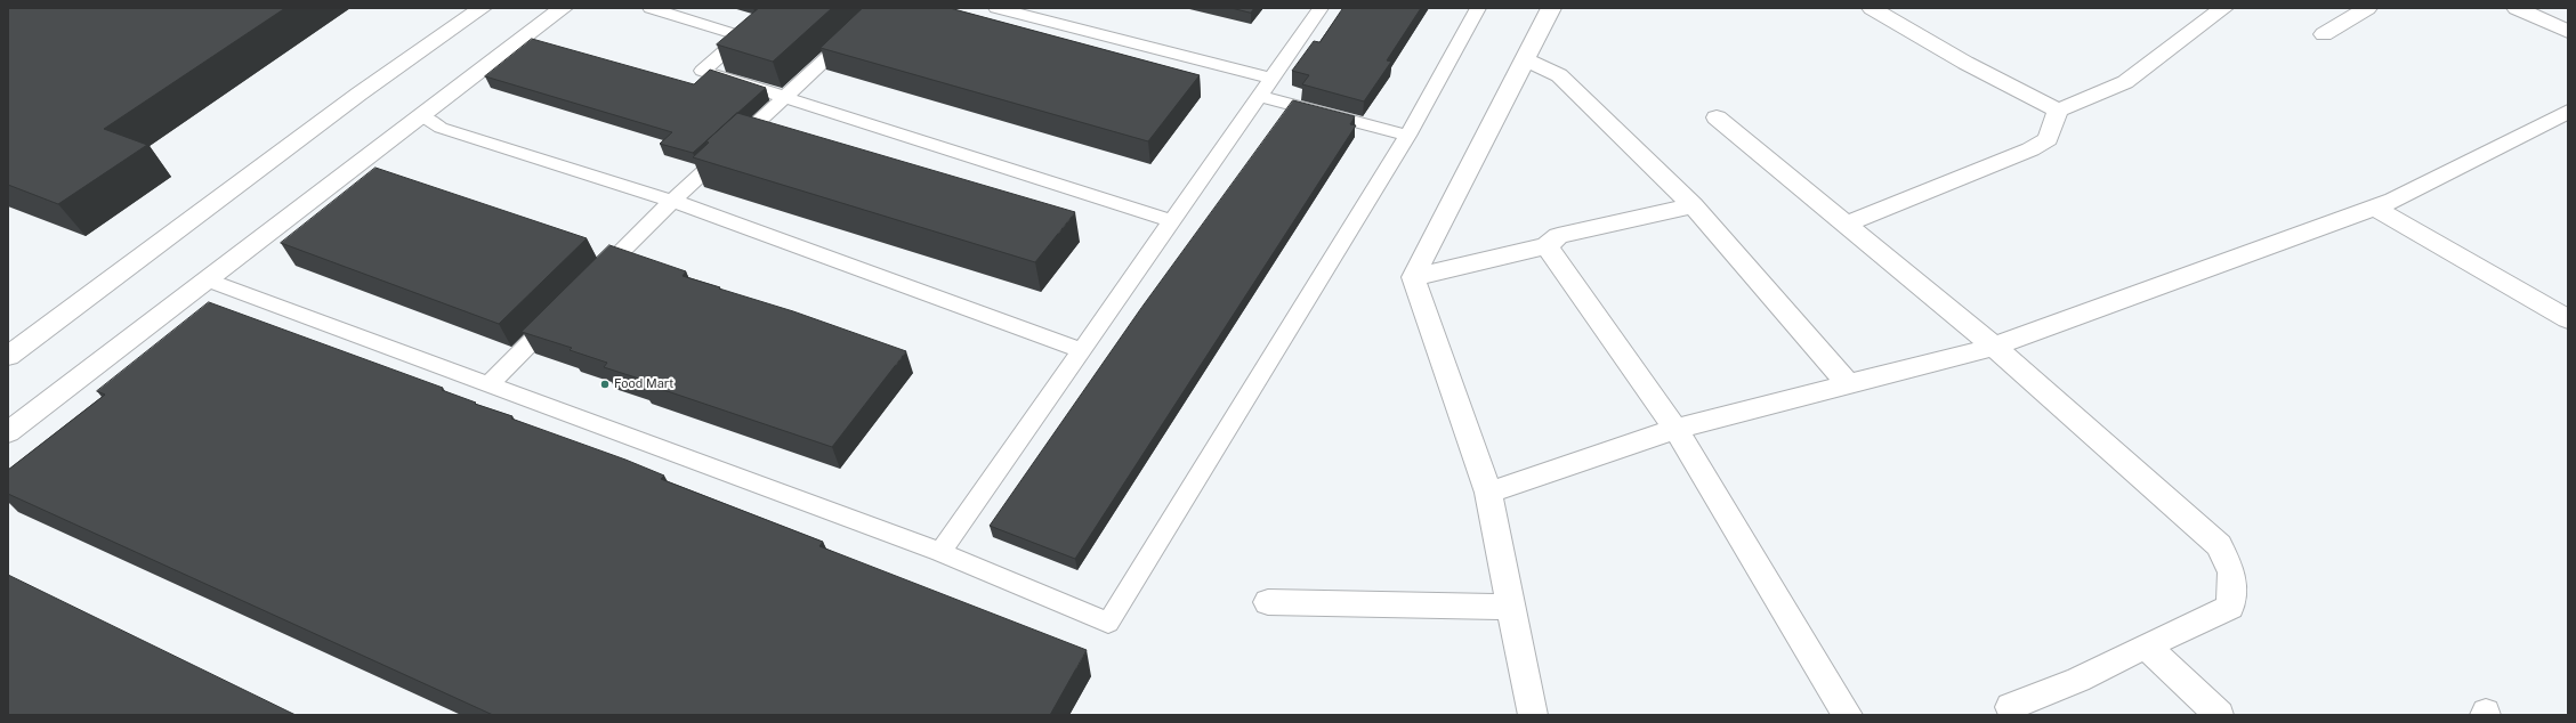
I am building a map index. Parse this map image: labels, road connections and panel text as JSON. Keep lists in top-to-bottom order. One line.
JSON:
{"places":["Food Mart"]}
